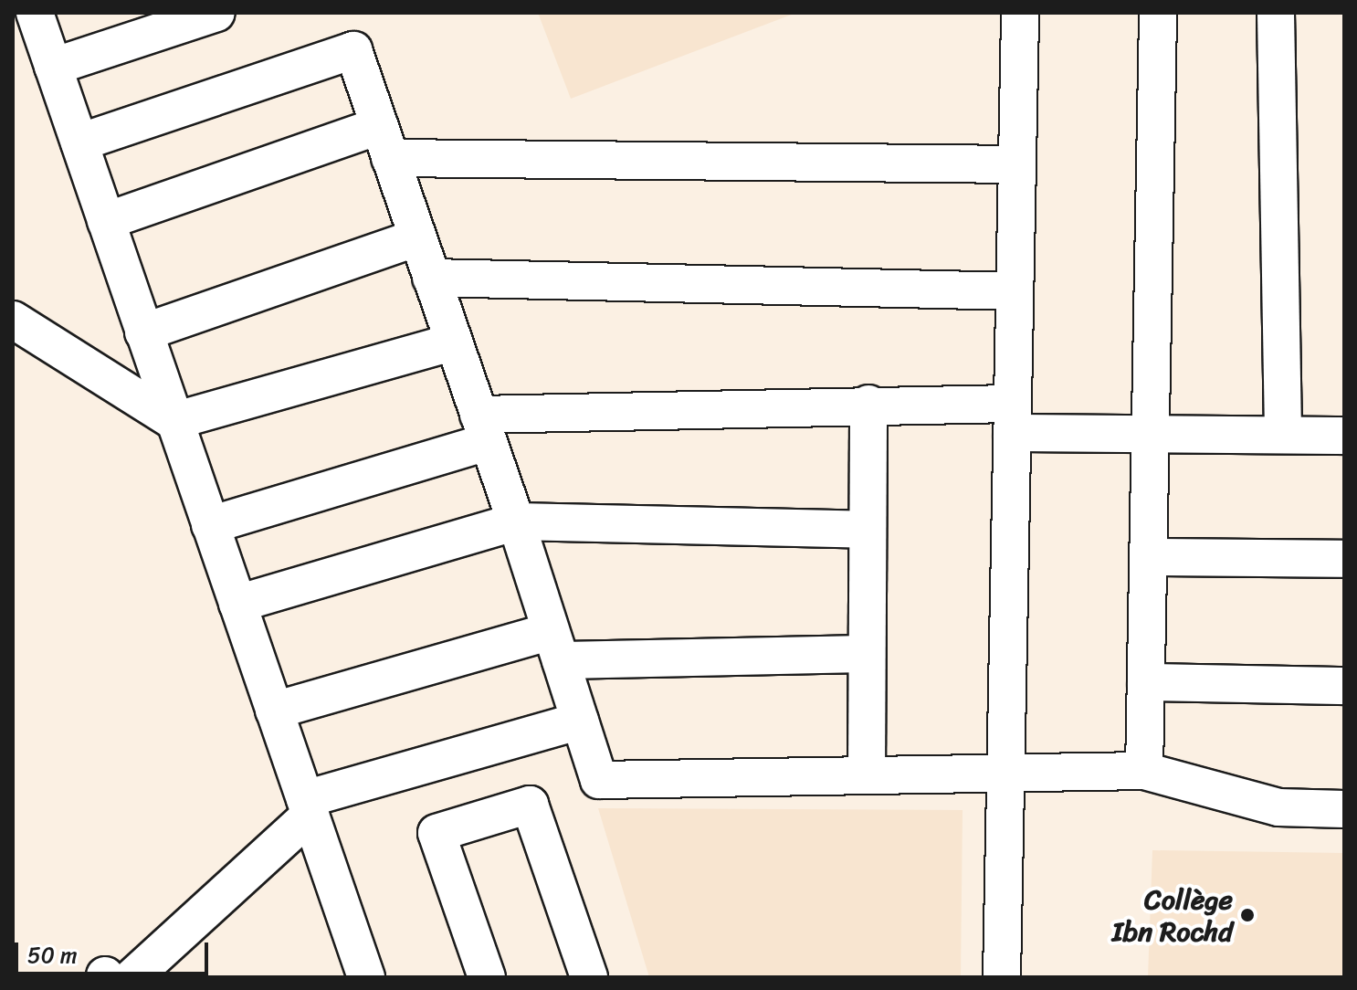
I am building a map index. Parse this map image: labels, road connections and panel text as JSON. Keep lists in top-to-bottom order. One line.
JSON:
{"places":["Collège Ibn Rochd"],"scale_bar":"50 m"}
